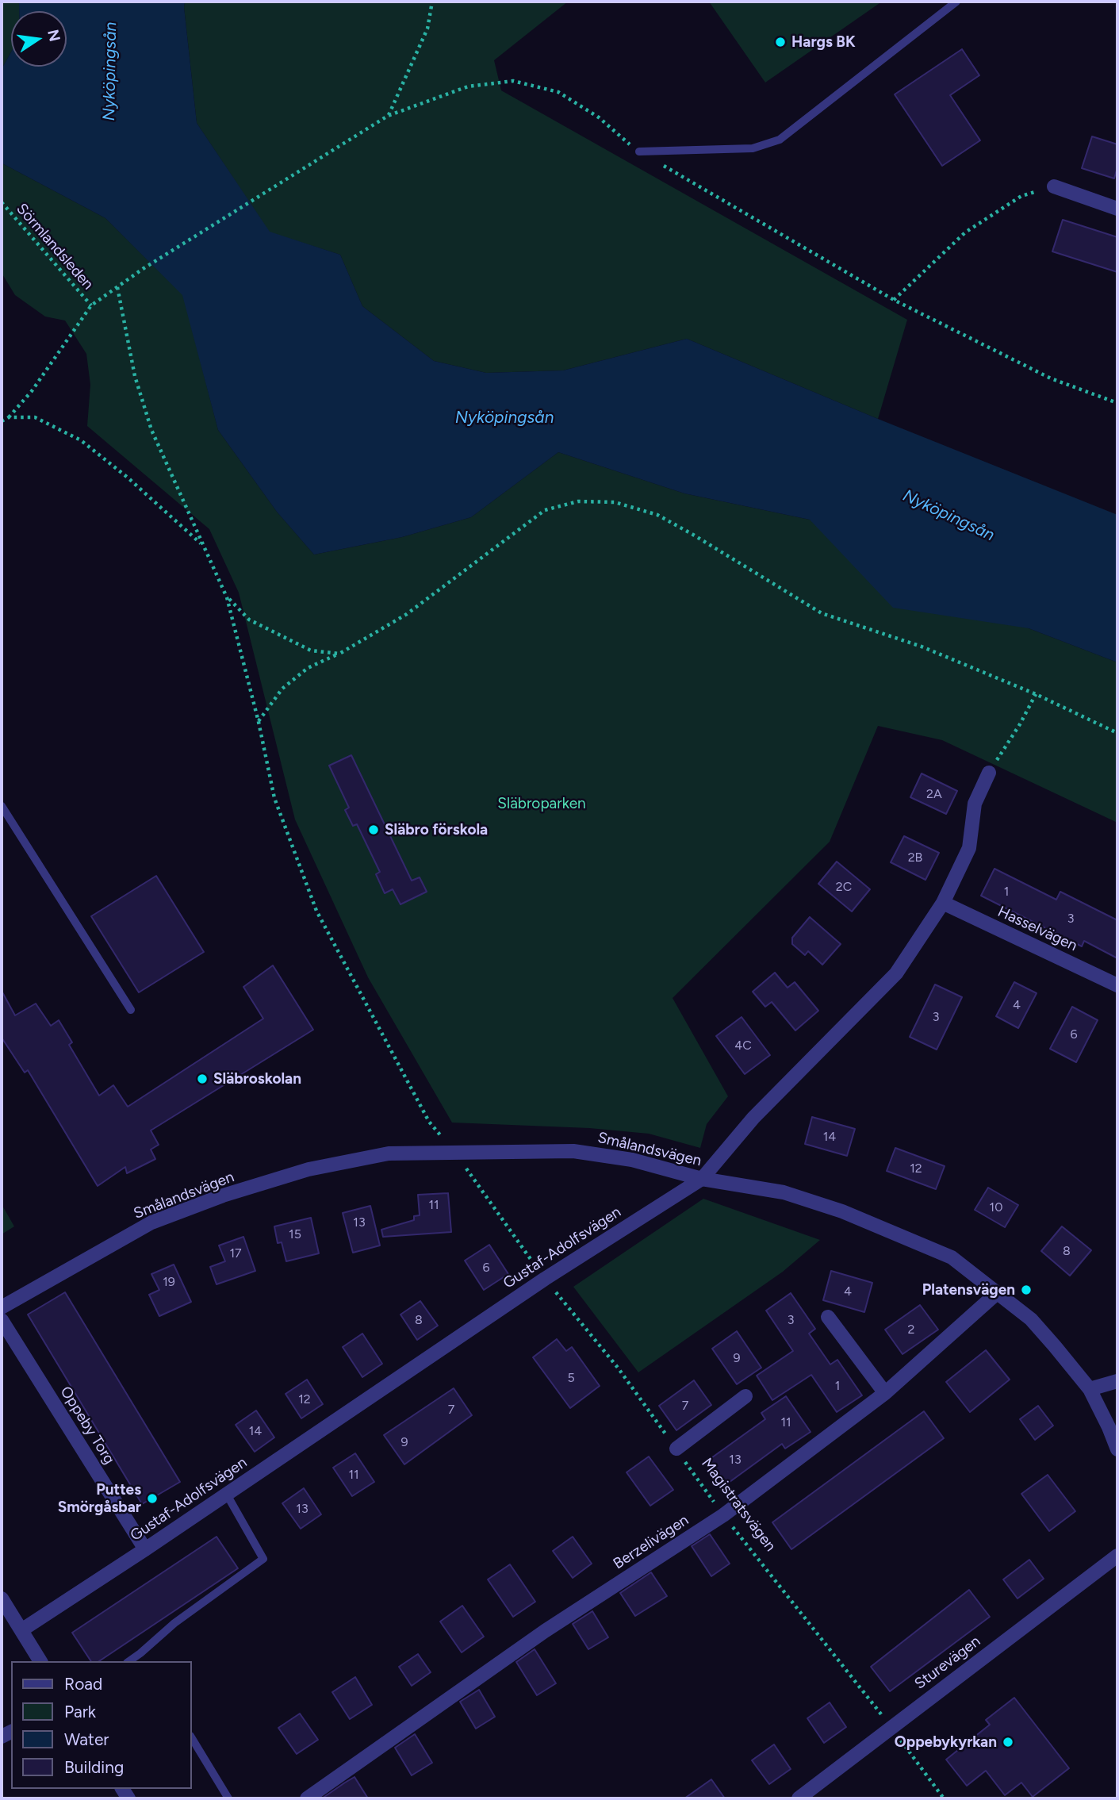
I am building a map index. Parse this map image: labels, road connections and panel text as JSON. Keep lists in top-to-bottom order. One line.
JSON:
{"streets":{"street":["Hasselvägen","Smålandsvägen","Gustaf-Adolfsvägen","Oppeby Torg","Berzelivägen","Sturevägen"],"path":["Sörmlandsleden","Magistratsvägen"]},"crossings":[["Hasselvägen","Gustaf-Adolfsvägen"],["Smålandsvägen","Gustaf-Adolfsvägen"],["Smålandsvägen","Magistratsvägen"],["Smålandsvägen","Berzelivägen"],["Gustaf-Adolfsvägen","Oppeby Torg"],["Gustaf-Adolfsvägen","Magistratsvägen"],["Magistratsvägen","Berzelivägen"],["Magistratsvägen","Sturevägen"]],"water":["Nyköpingsån"],"parks":["Släbroparken"],"places":["Hargs BK","Släbro förskola","Släbroskolan","Platensvägen","Puttes Smörgåsbar","Oppebykyrkan"],"house_numbers":["2A","2B","2C","1","3","4","3","6","4C","14","12","11","10","13","15","8","17","6","19","4","8","3","2","9","5","1","12","7","7","11","14","9","13","11","13"],"legend":["Road","Park","Water","Building"],"north":"right"}
